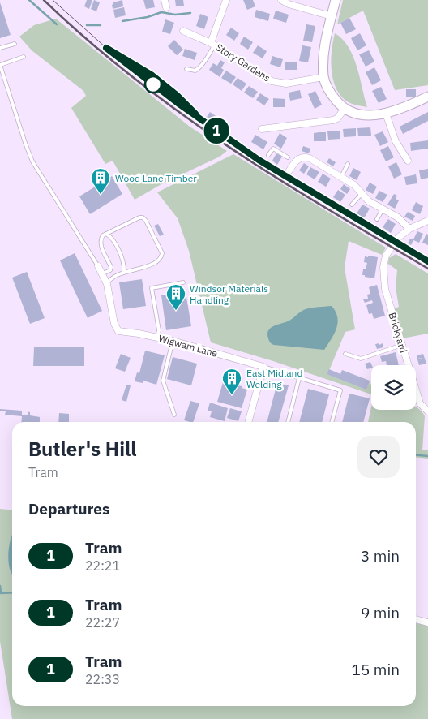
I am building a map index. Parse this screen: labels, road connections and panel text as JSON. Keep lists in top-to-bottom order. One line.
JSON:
{"streets":{"street":["Story Gardens","Brickyard","Wigwam Lane"]},"places":{"building":["Wood Lane Timber","Windsor Materials Handling","East Midland Welding"]},"lines":["tram line 1"],"page":{"on_map":"1","heading":[["Butler's Hill","Tram"],"Departures"],"list":[{"mark":"1","name":"Tram","note":"22:21","value":"3 min"},{"mark":"1","name":"Tram","note":"22:27","value":"9 min"},{"mark":"1","name":"Tram","note":"22:33","value":"15 min"}]}}
